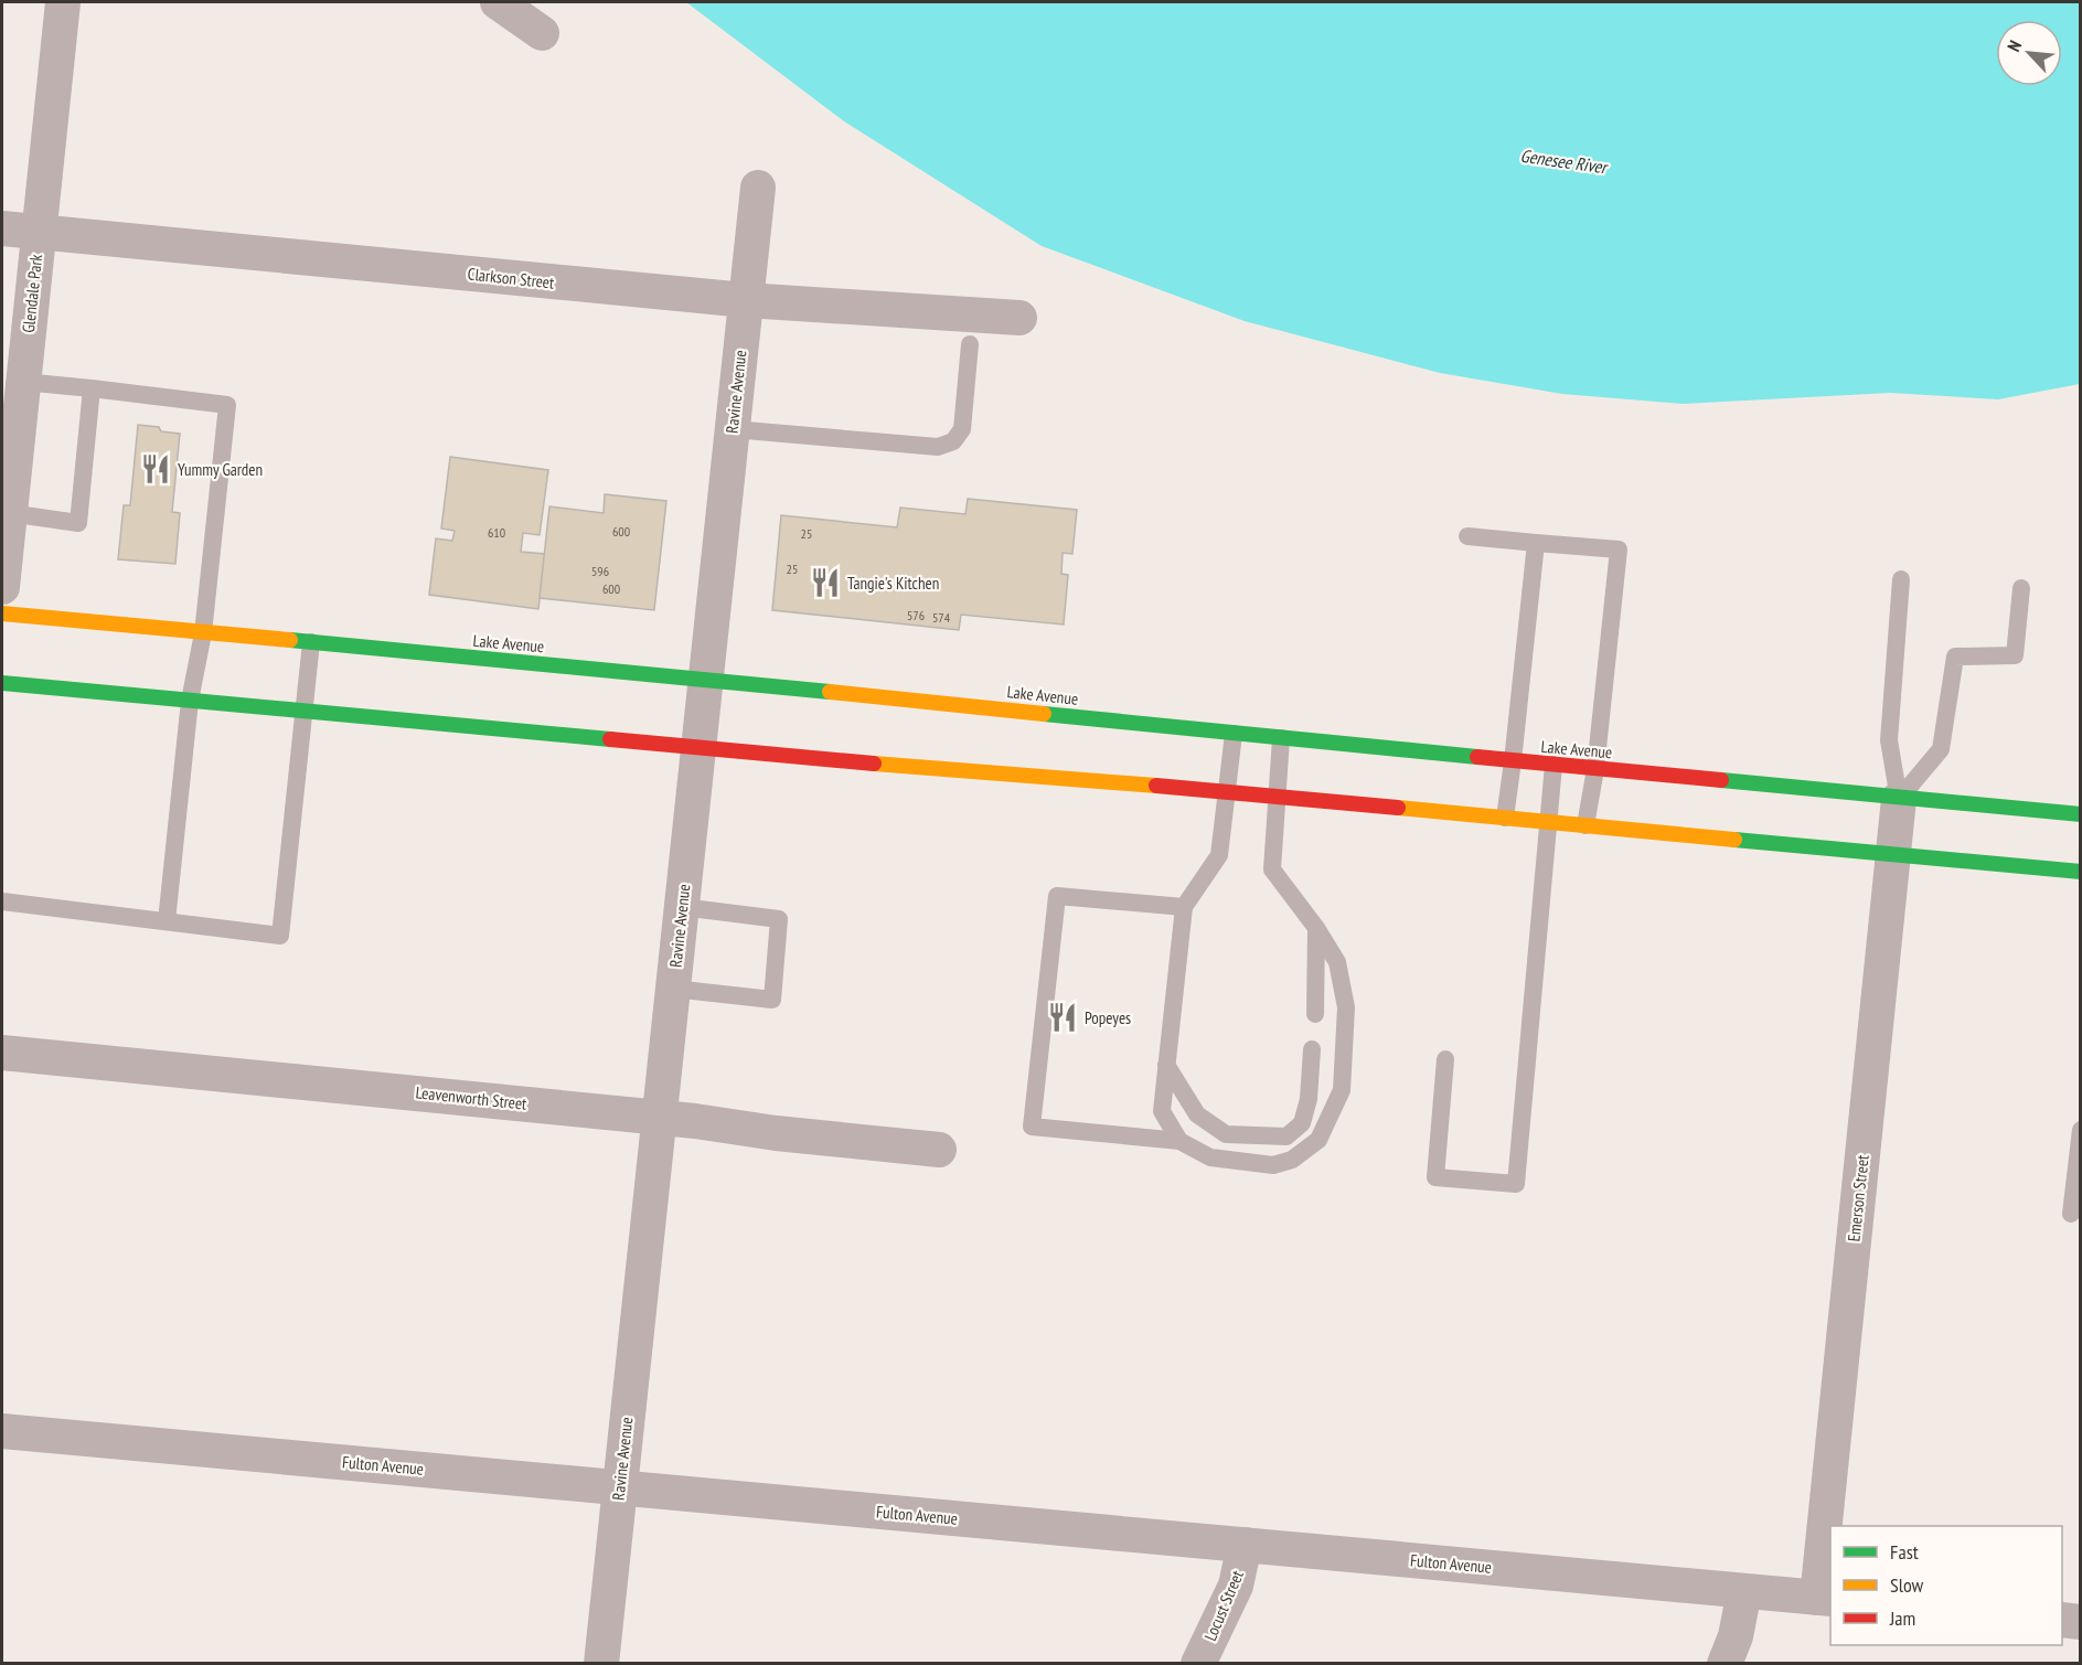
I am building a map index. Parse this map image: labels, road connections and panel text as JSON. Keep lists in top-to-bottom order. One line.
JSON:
{"streets":{"main road":["Lake Avenue"],"street":["Clarkson Street","Glendale Park","Ravine Avenue","Leavenworth Street","Emerson Street","Fulton Avenue","Locust Street"]},"crossings":[["Clarkson Street","Glendale Park"],["Clarkson Street","Ravine Avenue"],["Ravine Avenue","Lake Avenue"],["Ravine Avenue","Leavenworth Street"],["Ravine Avenue","Fulton Avenue"],["Lake Avenue","Emerson Street"],["Emerson Street","Fulton Avenue"],["Fulton Avenue","Locust Street"]],"water":["Genesee River"],"places":{"restaurant":["Yummy Garden","Tangie's Kitchen","Popeyes"]},"house_numbers":["600","610","25","25","596","600","576","574"],"legend":["Fast","Slow","Jam"],"north":"top left"}
